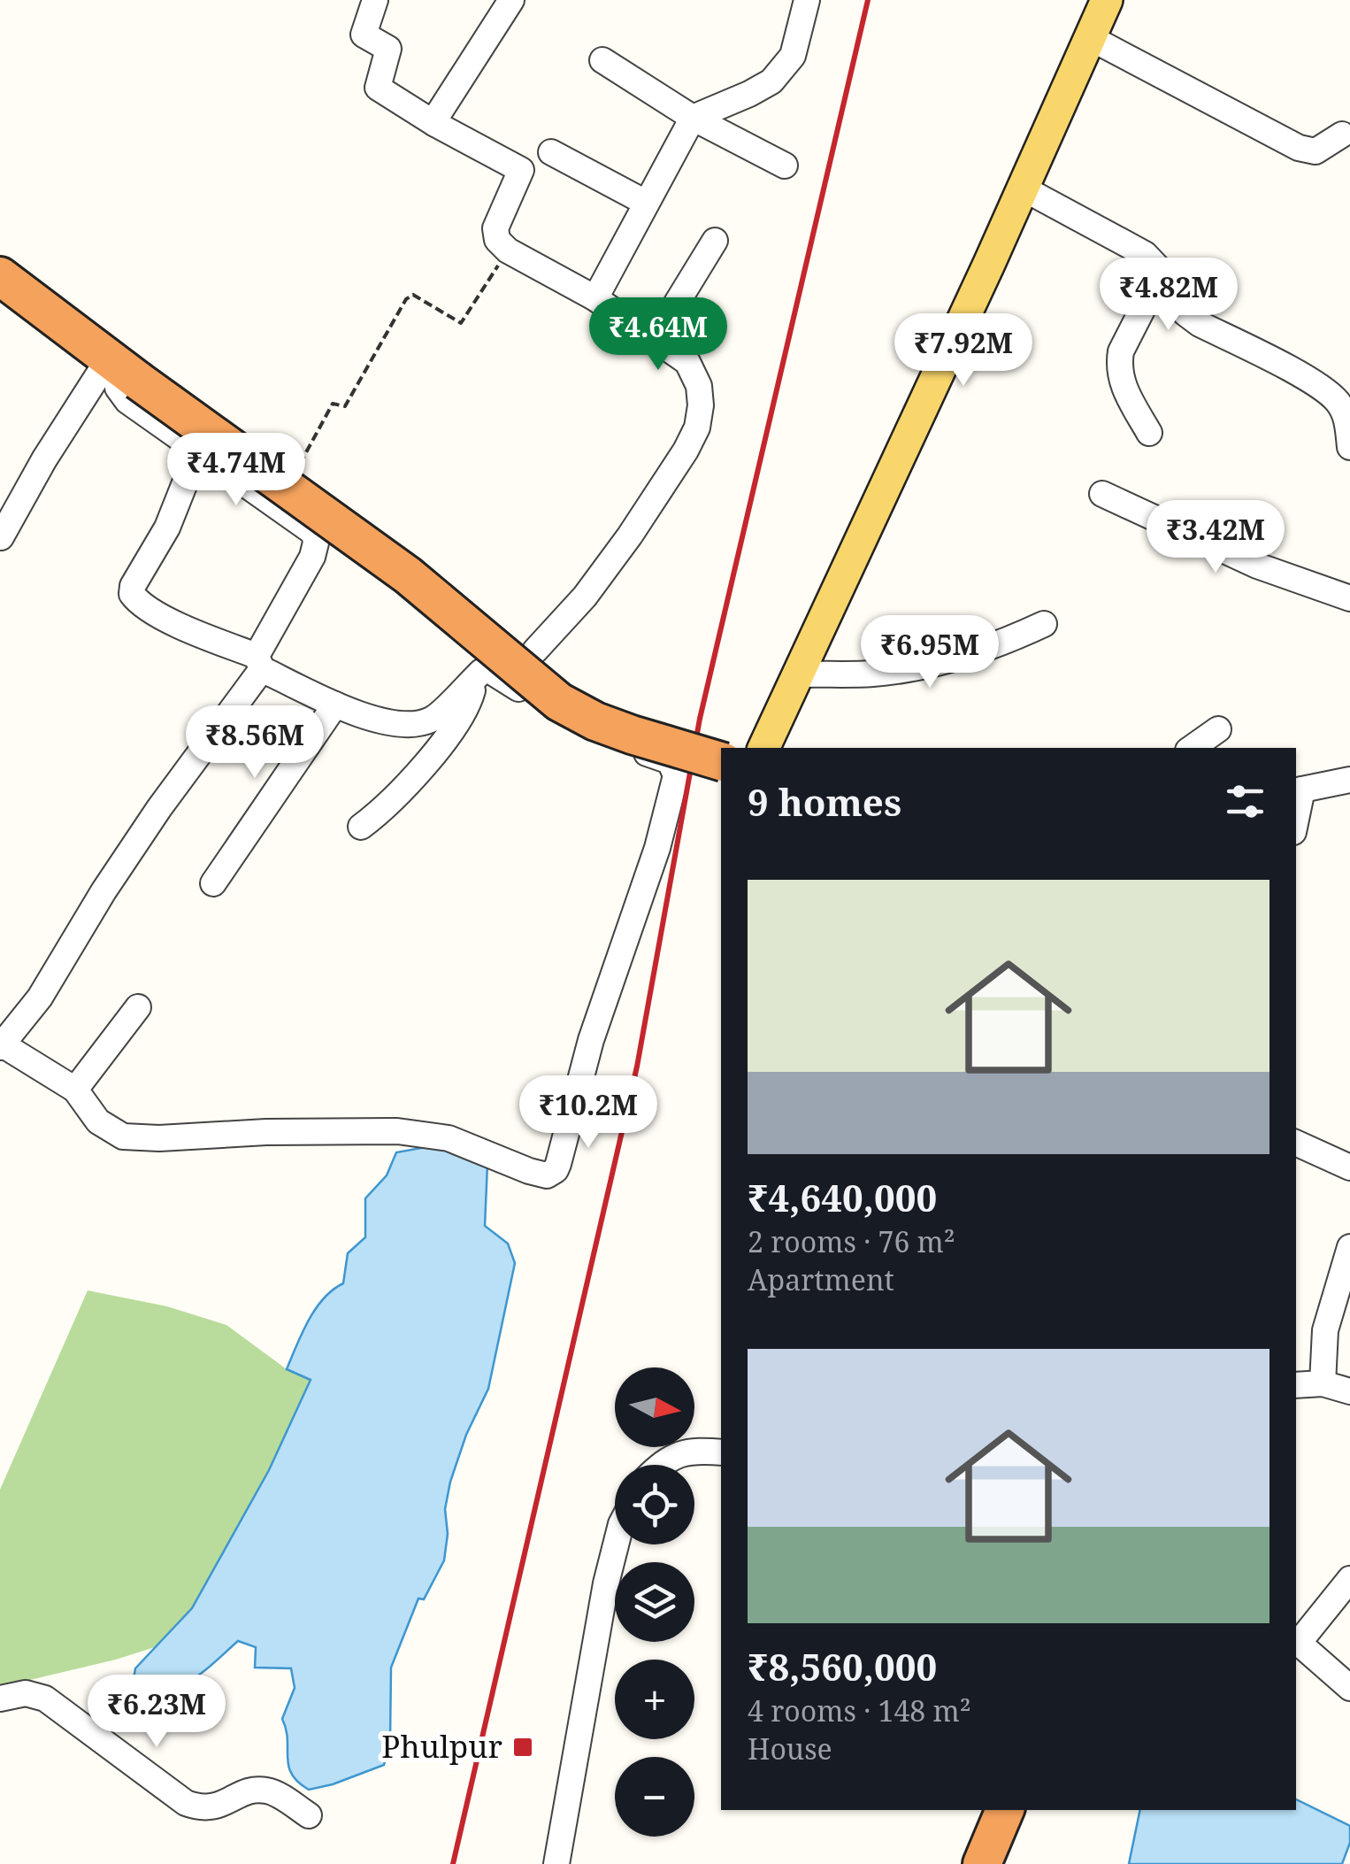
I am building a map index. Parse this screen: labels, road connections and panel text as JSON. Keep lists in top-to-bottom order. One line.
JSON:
{"places":{"transit":["Phulpur"]},"north":"right","page":{"price":["₹4.82M","₹4.64M","₹7.92M","₹4.74M","₹3.42M","₹6.95M","₹8.56M","₹10.2M","₹6.23M"],"heading":"9 homes","list":[{"name":"₹4,640,000","note":"2 rooms · 76 m² · Apartment"},{"name":"₹8,560,000","note":"4 rooms · 148 m² · House"}],"map_buttons":["+","−"]}}
